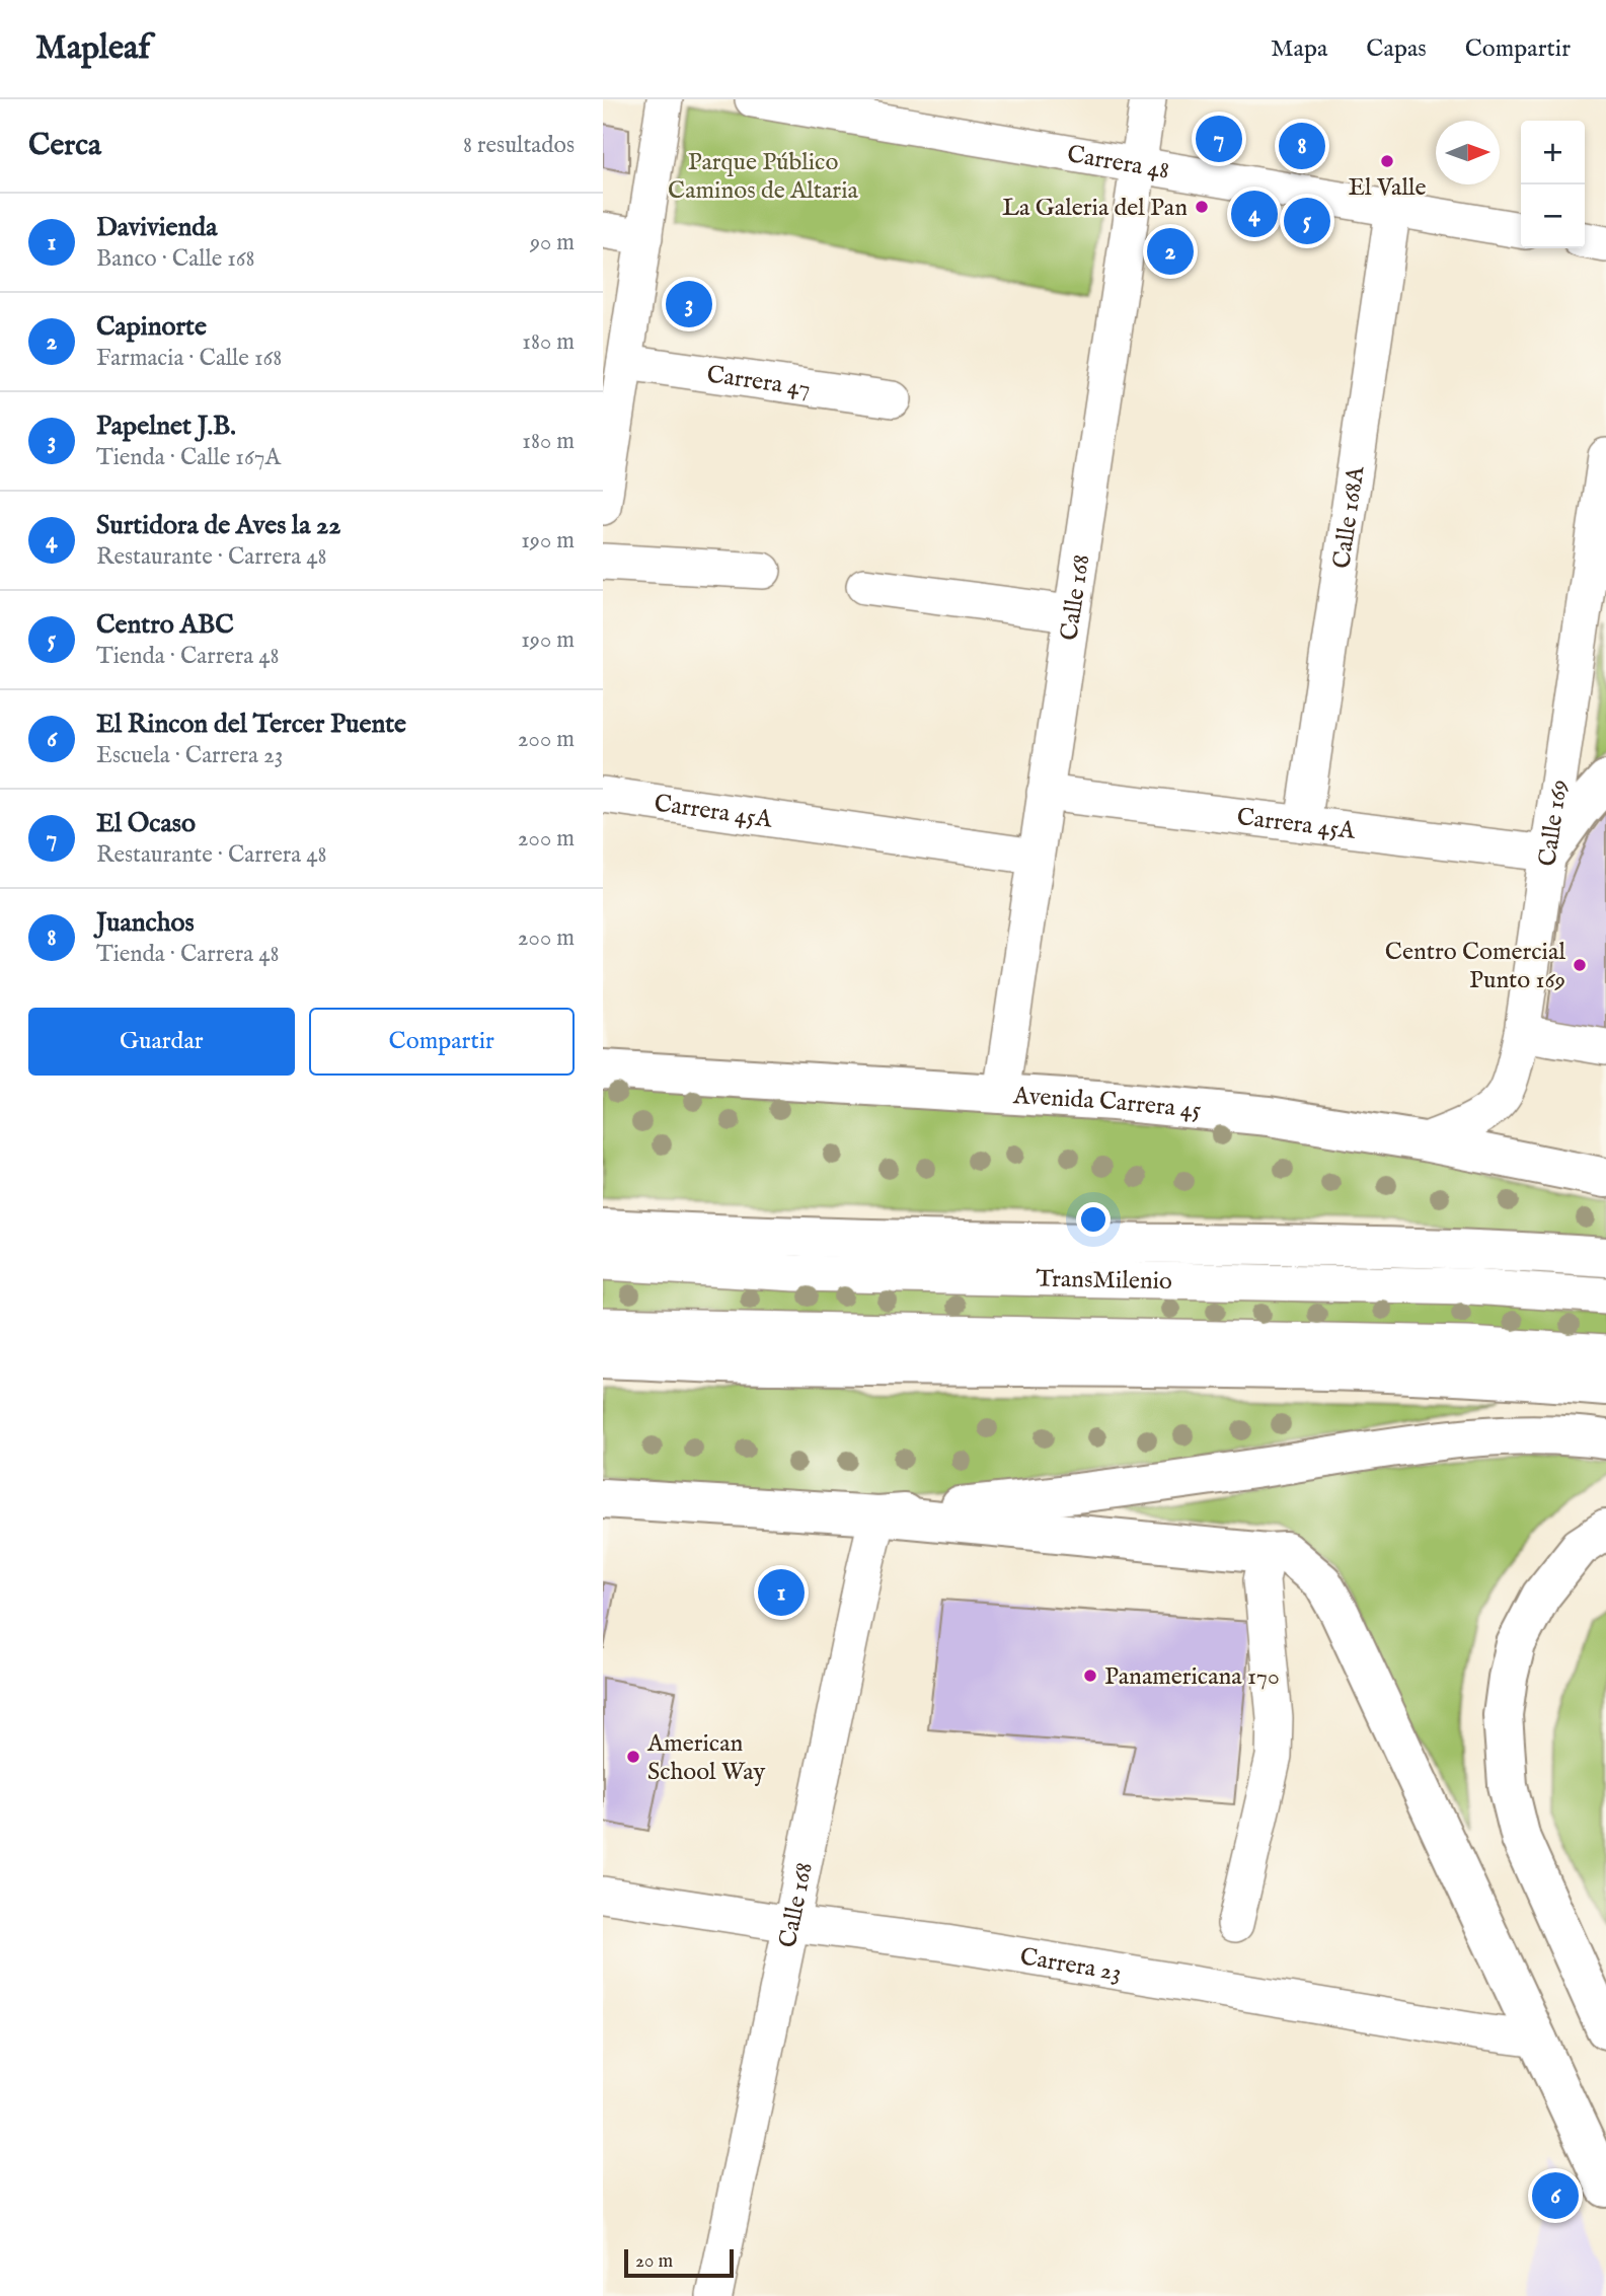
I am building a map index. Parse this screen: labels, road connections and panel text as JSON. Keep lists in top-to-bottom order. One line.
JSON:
{"streets":{"main road":["Avenida Carrera 45"],"street":["Carrera 48","Carrera 47","Calle 168A","Calle 168","Carrera 45A","Calle 169","TransMilenio","Carrera 23"]},"crossings":[["Carrera 48","Calle 168A"],["Carrera 48","Calle 168"],["Calle 168A","Carrera 45A"],["Calle 168","Carrera 45A"],["Calle 168","Avenida Carrera 45"],["Calle 168","Carrera 23"],["Carrera 45A","Calle 169"],["Calle 169","Avenida Carrera 45"]],"parks":["Parque Público Caminos de Altaria"],"places":["El Valle","La Galeria del Pan","Centro Comercial Punto 169","Panamericana 170","American School Way"],"scale_bar":"20 m","north":"right","page":{"header":"Mapleaf","nav":["Mapa","Capas","Compartir"],"heading":["Cerca","8 resultados"],"pins":["7","8","4","5","2","3","1","6"],"map_buttons":["+","−"],"list":[{"mark":"1","name":"Davivienda","note":"Banco · Calle 168","value":"90 m"},{"mark":"2","name":"Capinorte","note":"Farmacia · Calle 168","value":"180 m"},{"mark":"3","name":"Papelnet J.B.","note":"Tienda · Calle 167A","value":"180 m"},{"mark":"4","name":"Surtidora de Aves la 22","note":"Restaurante · Carrera 48","value":"190 m"},{"mark":"5","name":"Centro ABC","note":"Tienda · Carrera 48","value":"190 m"},{"mark":"6","name":"El Rincon del Tercer Puente","note":"Escuela · Carrera 23","value":"200 m"},{"mark":"7","name":"El Ocaso","note":"Restaurante · Carrera 48","value":"200 m"},{"mark":"8","name":"Juanchos","note":"Tienda · Carrera 48","value":"200 m"}],"buttons":["Guardar","Compartir"],"scale":"20 m"}}
